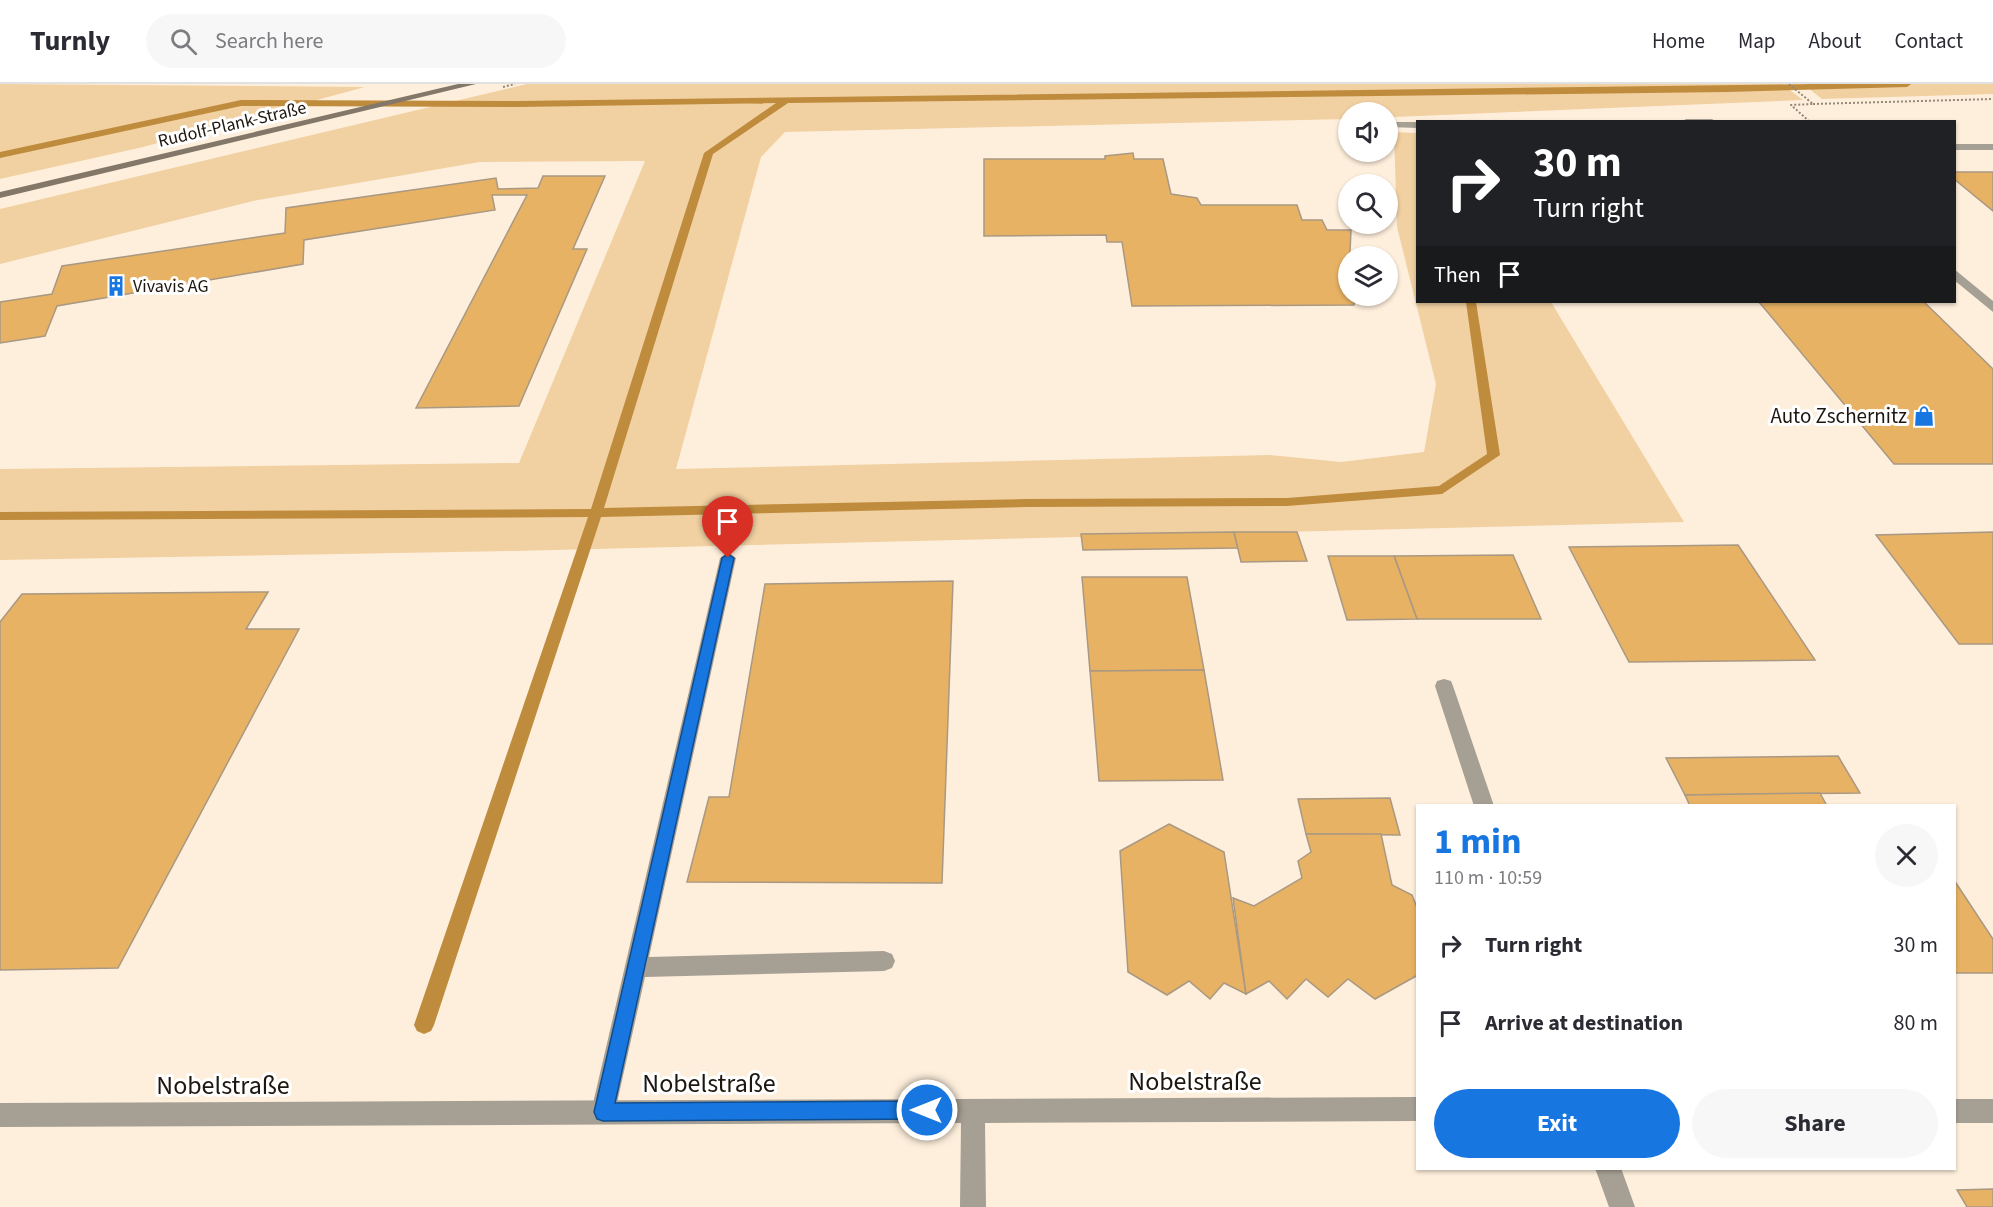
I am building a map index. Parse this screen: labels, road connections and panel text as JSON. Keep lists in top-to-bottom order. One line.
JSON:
{"streets":{"main road":["Rudolf-Plank-Straße"],"street":["Nobelstraße"]},"places":{"building":["Vivavis AG"],"shop":["Auto Zschernitz"]},"page":{"header":"Turnly","search":"Search here","nav":["Home","Map","About","Contact"],"turn":["30 m","Turn right"],"then":"Then","heading":["1 min","110 m · 10:59"],"list":[{"name":"Turn right","value":"30 m"},{"name":"Arrive at destination","value":"80 m"}],"buttons":["Exit","Share"]}}
